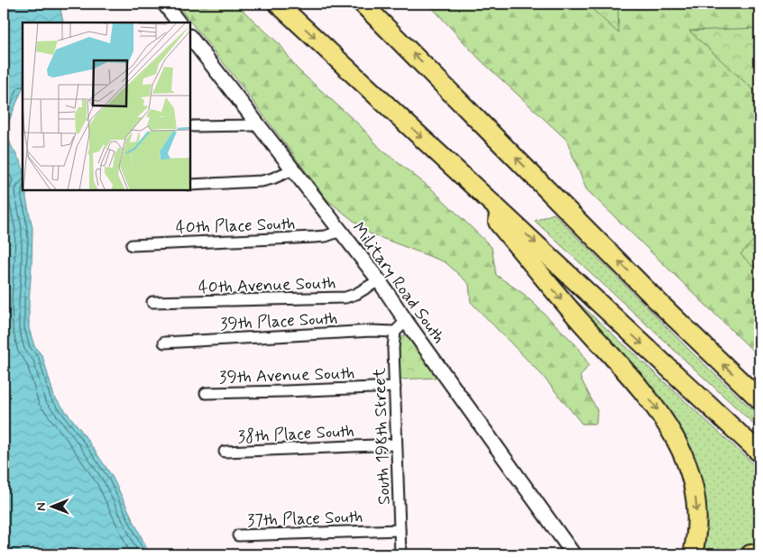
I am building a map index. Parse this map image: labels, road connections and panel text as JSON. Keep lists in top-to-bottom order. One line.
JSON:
{"streets":{"main road":["Military Road South"],"street":["40th Place South","40th Avenue South","39th Place South","39th Avenue South","38th Place South","South 198th Street","37th Place South"]},"crossings":[["40th Place South","Military Road South"],["Military Road South","40th Avenue South"],["39th Place South","South 198th Street"],["39th Avenue South","South 198th Street"],["38th Place South","South 198th Street"],["South 198th Street","37th Place South"]],"north":"left"}
